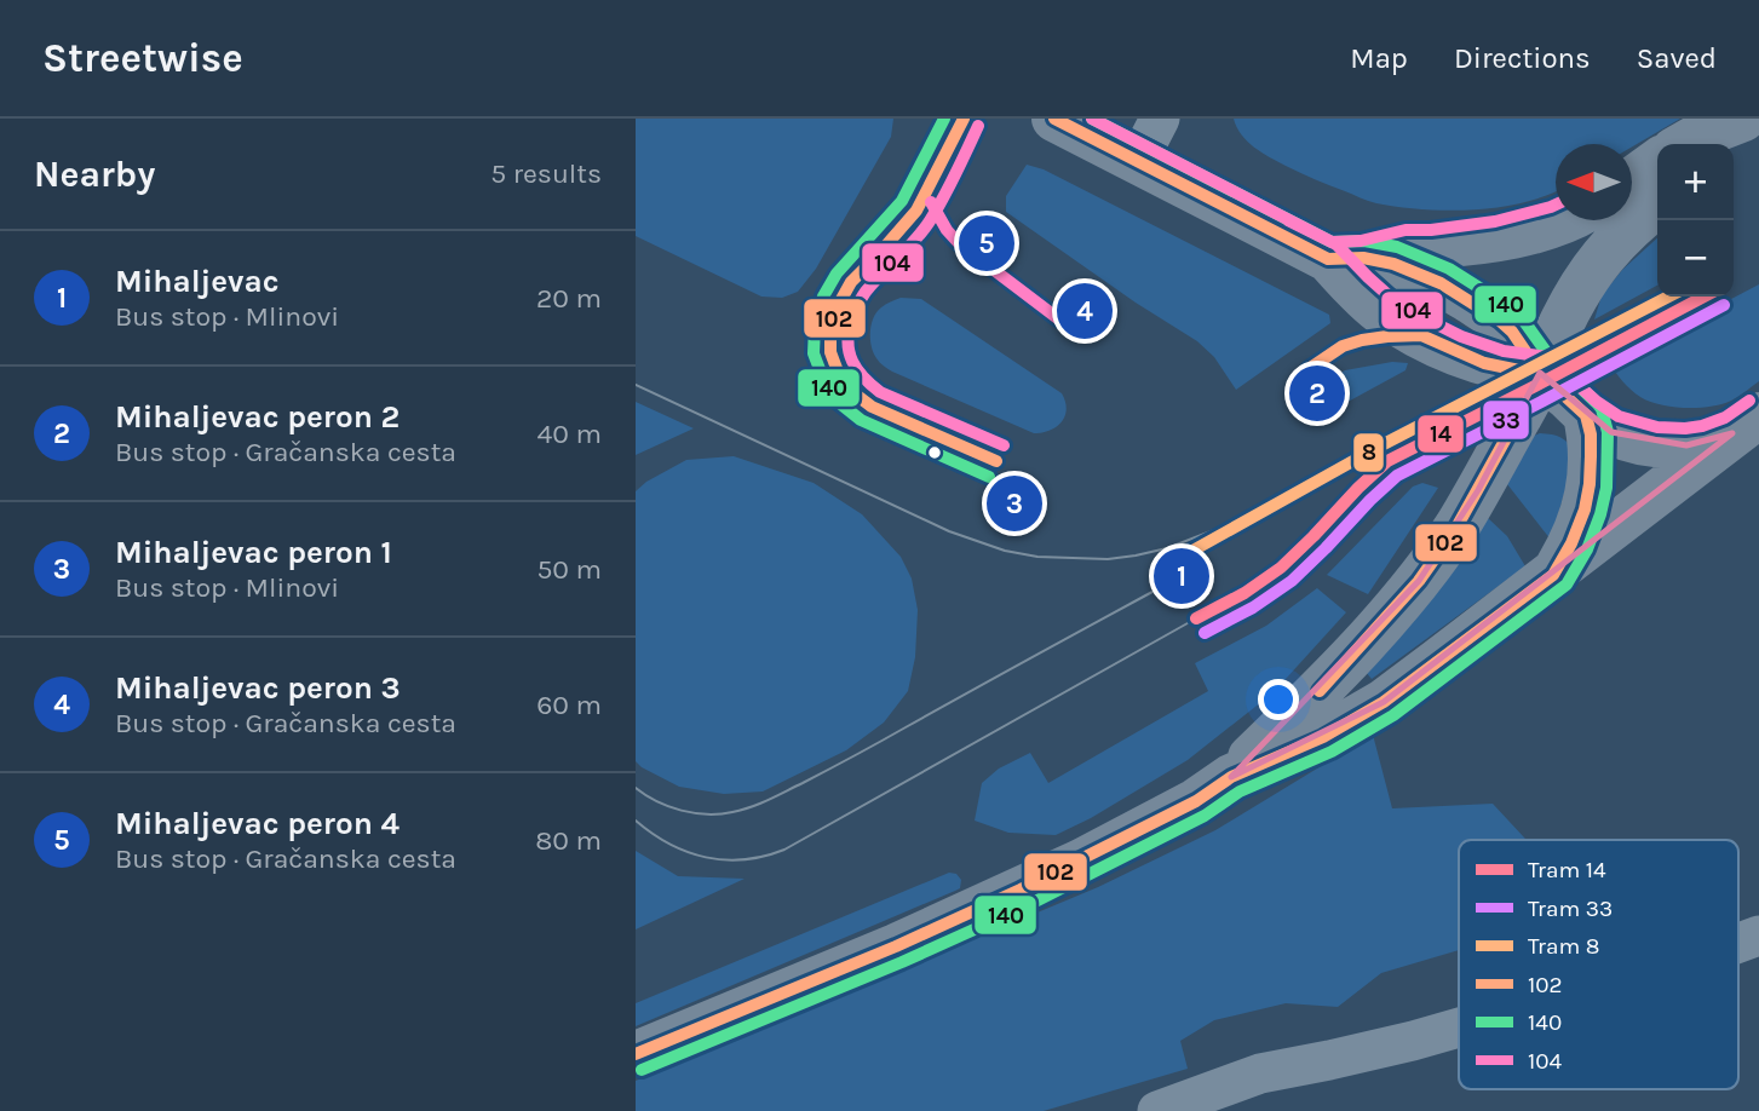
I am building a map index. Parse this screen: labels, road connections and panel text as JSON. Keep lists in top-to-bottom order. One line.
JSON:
{"lines":["transit line 102","transit line 140","transit line 104","tram line 14","tram line 8","tram line 33"],"legend":["Tram 14","Tram 33","Tram 8","102","140","104"],"north":"left","page":{"header":"Streetwise","nav":["Map","Directions","Saved"],"heading":["Nearby","5 results"],"map_buttons":["+","−"],"pins":["5","4","2","3","1"],"list":[{"mark":"1","name":"Mihaljevac","note":"Bus stop · Mlinovi","value":"20 m"},{"mark":"2","name":"Mihaljevac peron 2","note":"Bus stop · Gračanska cesta","value":"40 m"},{"mark":"3","name":"Mihaljevac peron 1","note":"Bus stop · Mlinovi","value":"50 m"},{"mark":"4","name":"Mihaljevac peron 3","note":"Bus stop · Gračanska cesta","value":"60 m"},{"mark":"5","name":"Mihaljevac peron 4","note":"Bus stop · Gračanska cesta","value":"80 m"}]}}
